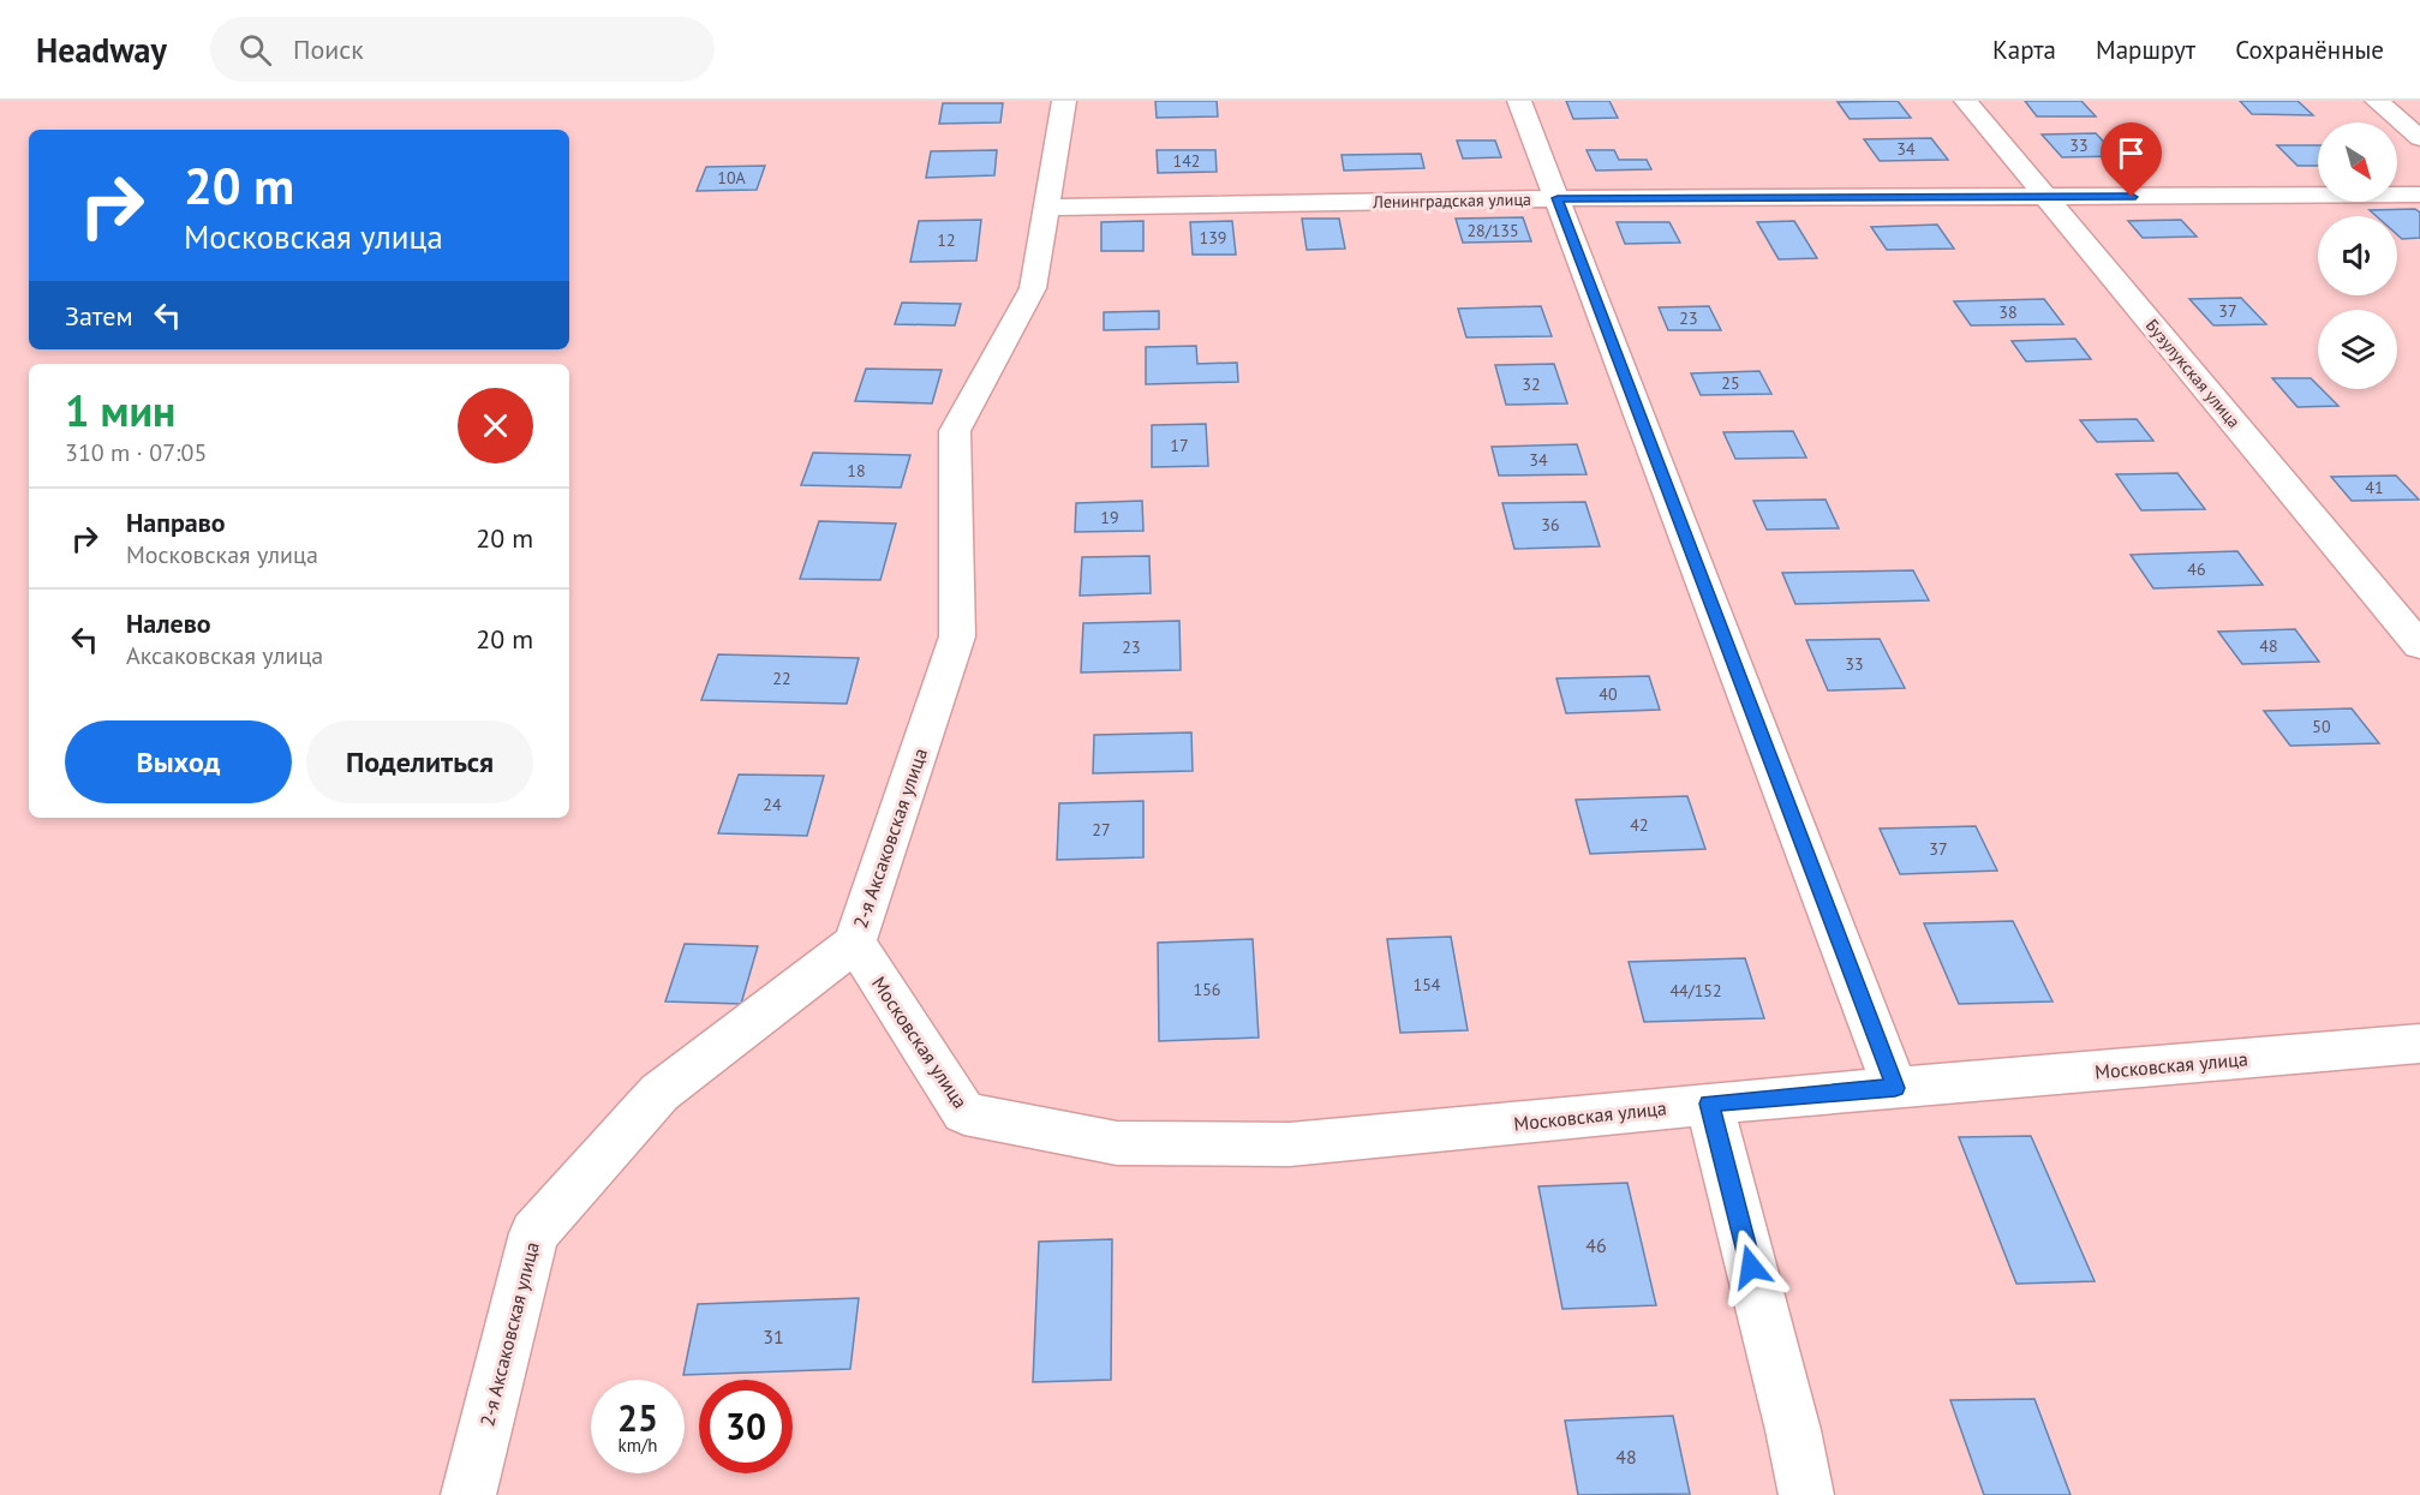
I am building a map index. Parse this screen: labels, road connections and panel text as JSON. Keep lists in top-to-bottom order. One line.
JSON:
{"streets":{"street":["Ленинградская улица","Бузулукская улица","2-я Аксаковская улица","Московская улица"]},"crossings":[["Ленинградская улица","Бузулукская улица"],["Ленинградская улица","2-я Аксаковская улица"],["2-я Аксаковская улица","Московская улица"]],"house_numbers":["33","34","142","10А","28/135","139","12","37","38","23","25","32","17","34","18","41","19","36","46","48","23","33","22","40","50","24","42","27","37","154","156","44/152","46","31","48"],"north":"bottom right","page":{"header":"Headway","search":"Поиск","nav":["Карта","Маршрут","Сохранённые"],"turn":["20 m","Московская улица"],"then":"Затем","heading":["1 мин","310 m · 07:05"],"list":[{"name":"Направо","note":"Московская улица","value":"20 m"},{"name":"Налево","note":"Аксаковская улица","value":"20 m"}],"buttons":["Выход","Поделиться"],"speed":"25 km/h","limit":"30"}}
